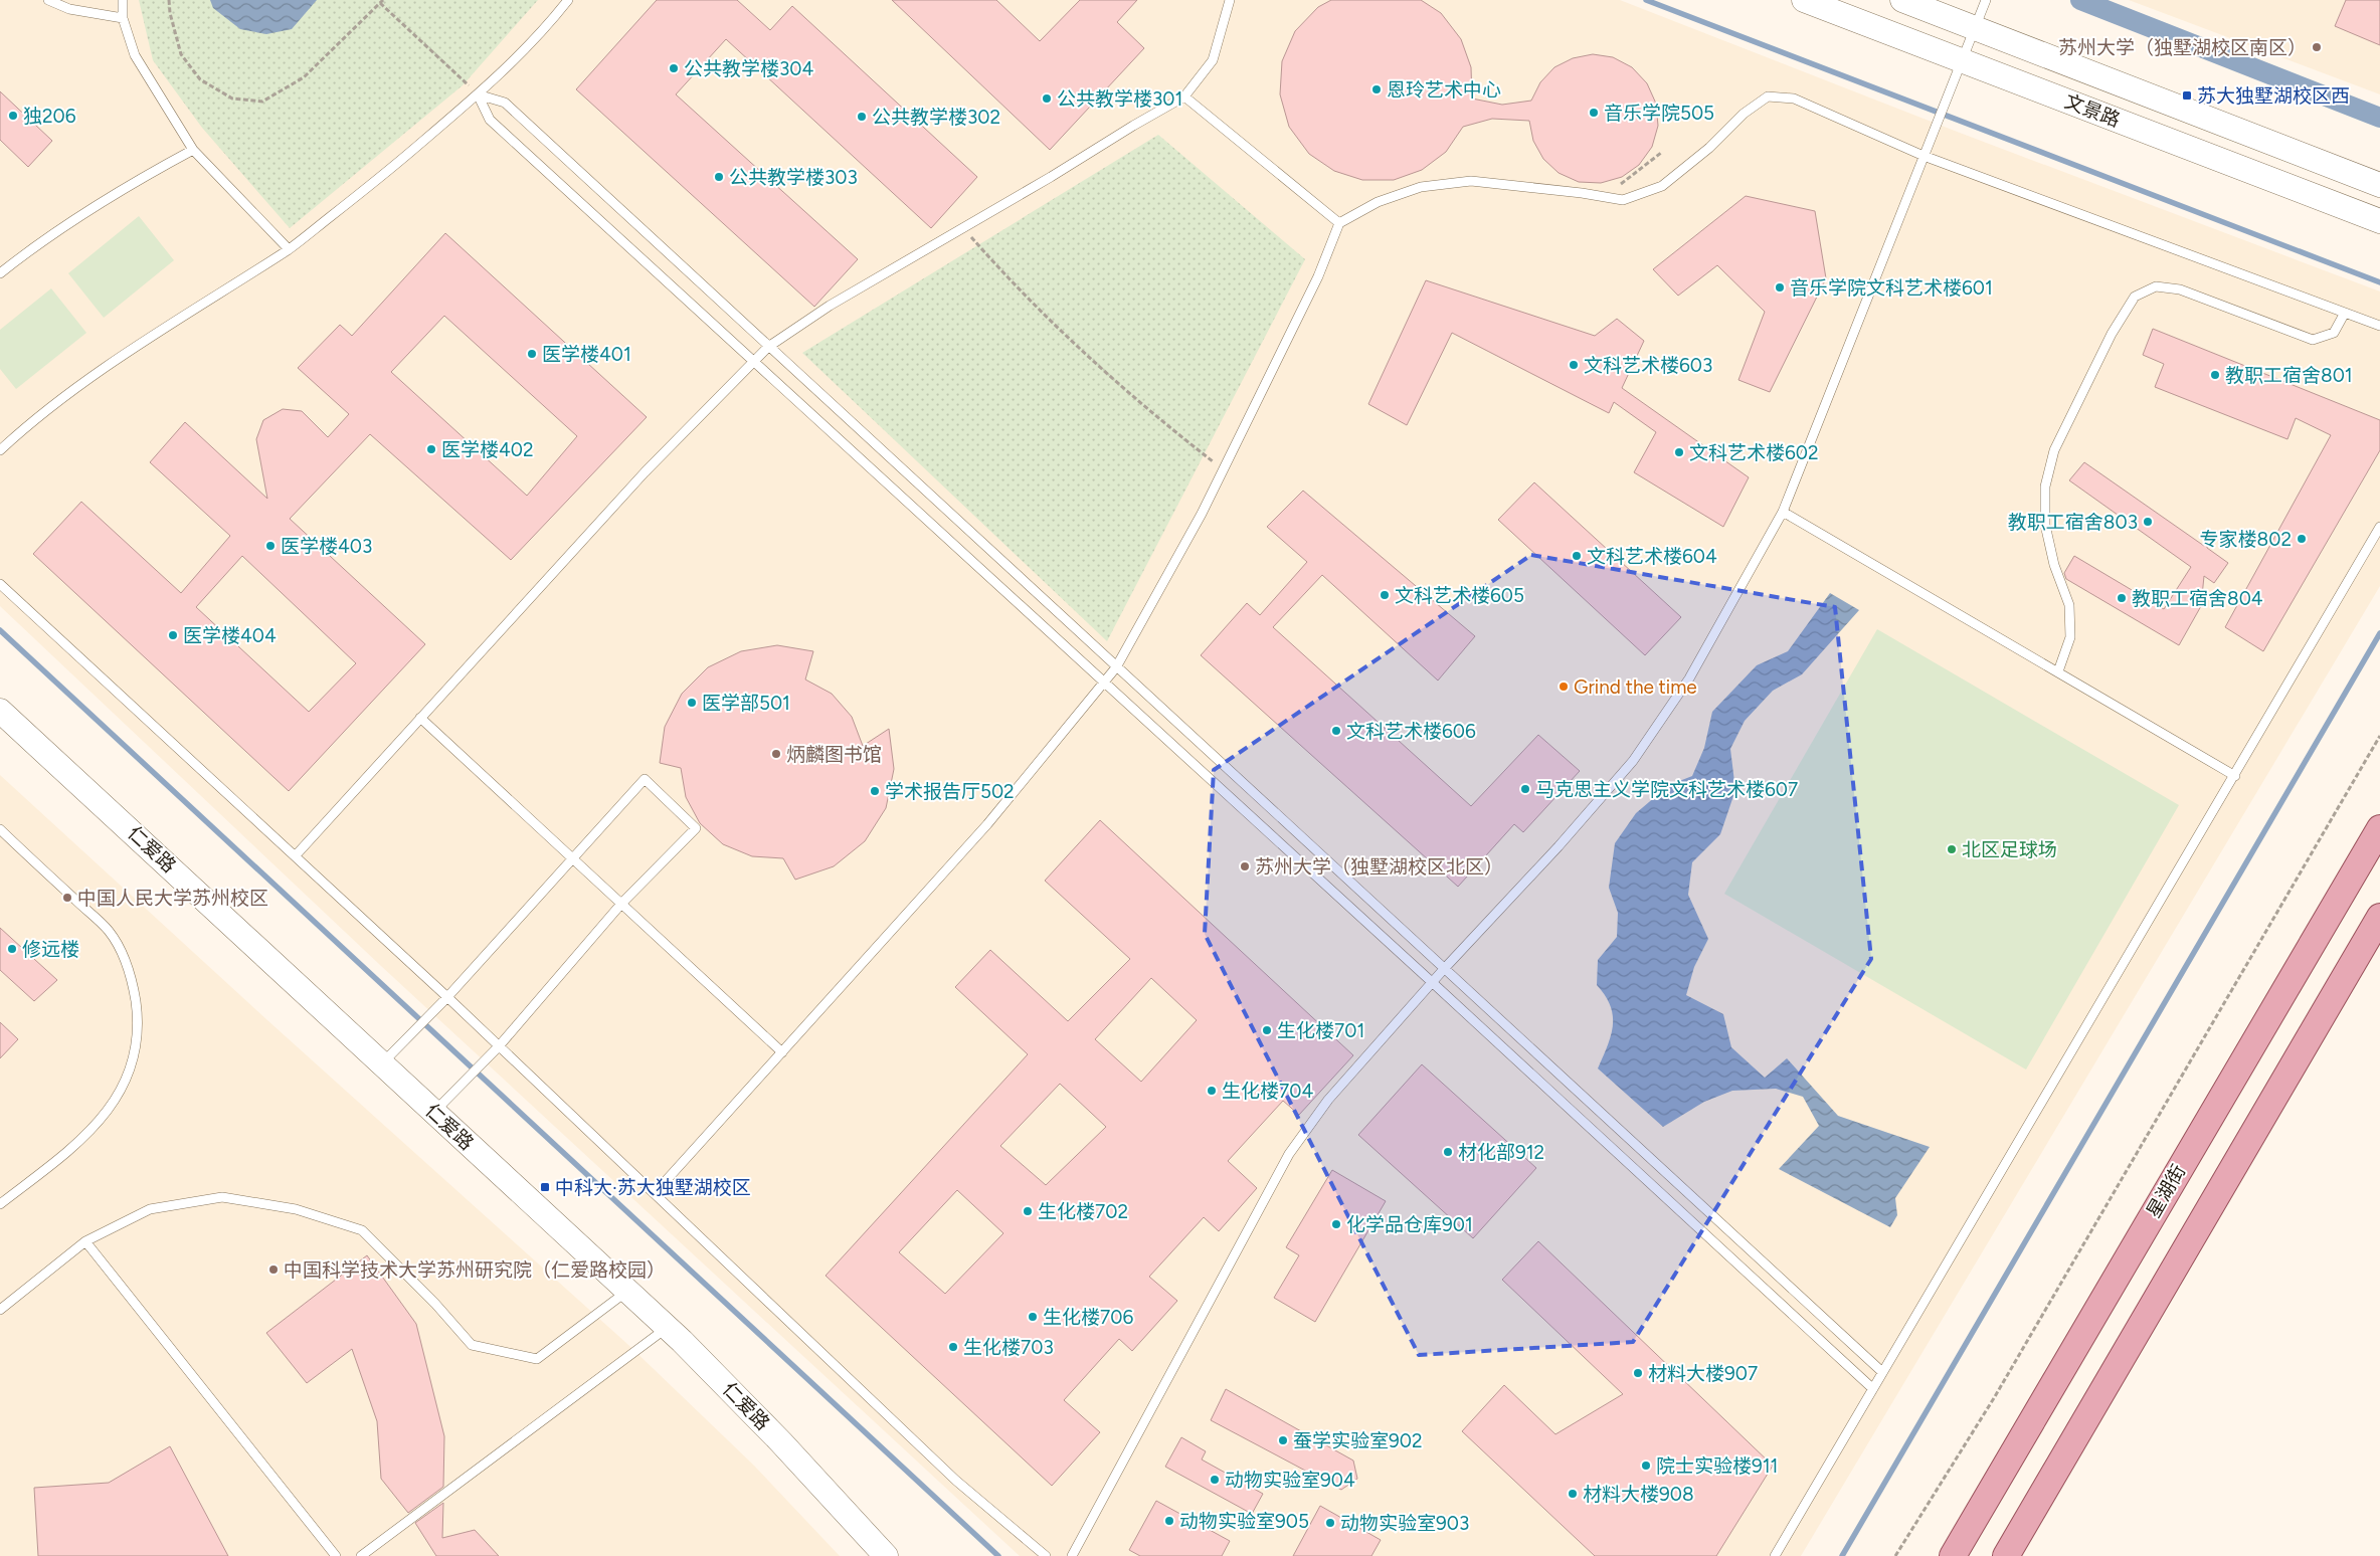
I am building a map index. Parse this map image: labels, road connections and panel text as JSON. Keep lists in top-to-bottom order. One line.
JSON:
{"streets":{"main road":["文景路","仁爱路","星湖街"]},"places":{"other":["苏州大学（独墅湖校区南区）","公共教学楼304","恩玲艺术中心","公共教学楼301","音乐学院505","独206","公共教学楼302","公共教学楼303","音乐学院文科艺术楼601","医学楼401","文科艺术楼603","教职工宿舍801","医学楼402","文科艺术楼602","教职工宿舍803","专家楼802","医学楼403","文科艺术楼604","文科艺术楼605","教职工宿舍804","医学楼404","Grind the time","医学部501","文科艺术楼606","炳麟图书馆","马克思主义学院文科艺术楼607","学术报告厅502","北区足球场","苏州大学（独墅湖校区北区）","中国人民大学苏州校区","修远楼","生化楼701","生化楼704","材化部912","生化楼702","化学品仓库901","中国科学技术大学苏州研究院（仁爱路校园）","生化楼706","生化楼703","材料大楼907","蚕学实验室902","院士实验楼911","动物实验室904","材料大楼908","动物实验室905","动物实验室903"],"transit":["苏大独墅湖校区西","中科大·苏大独墅湖校区"]}}
